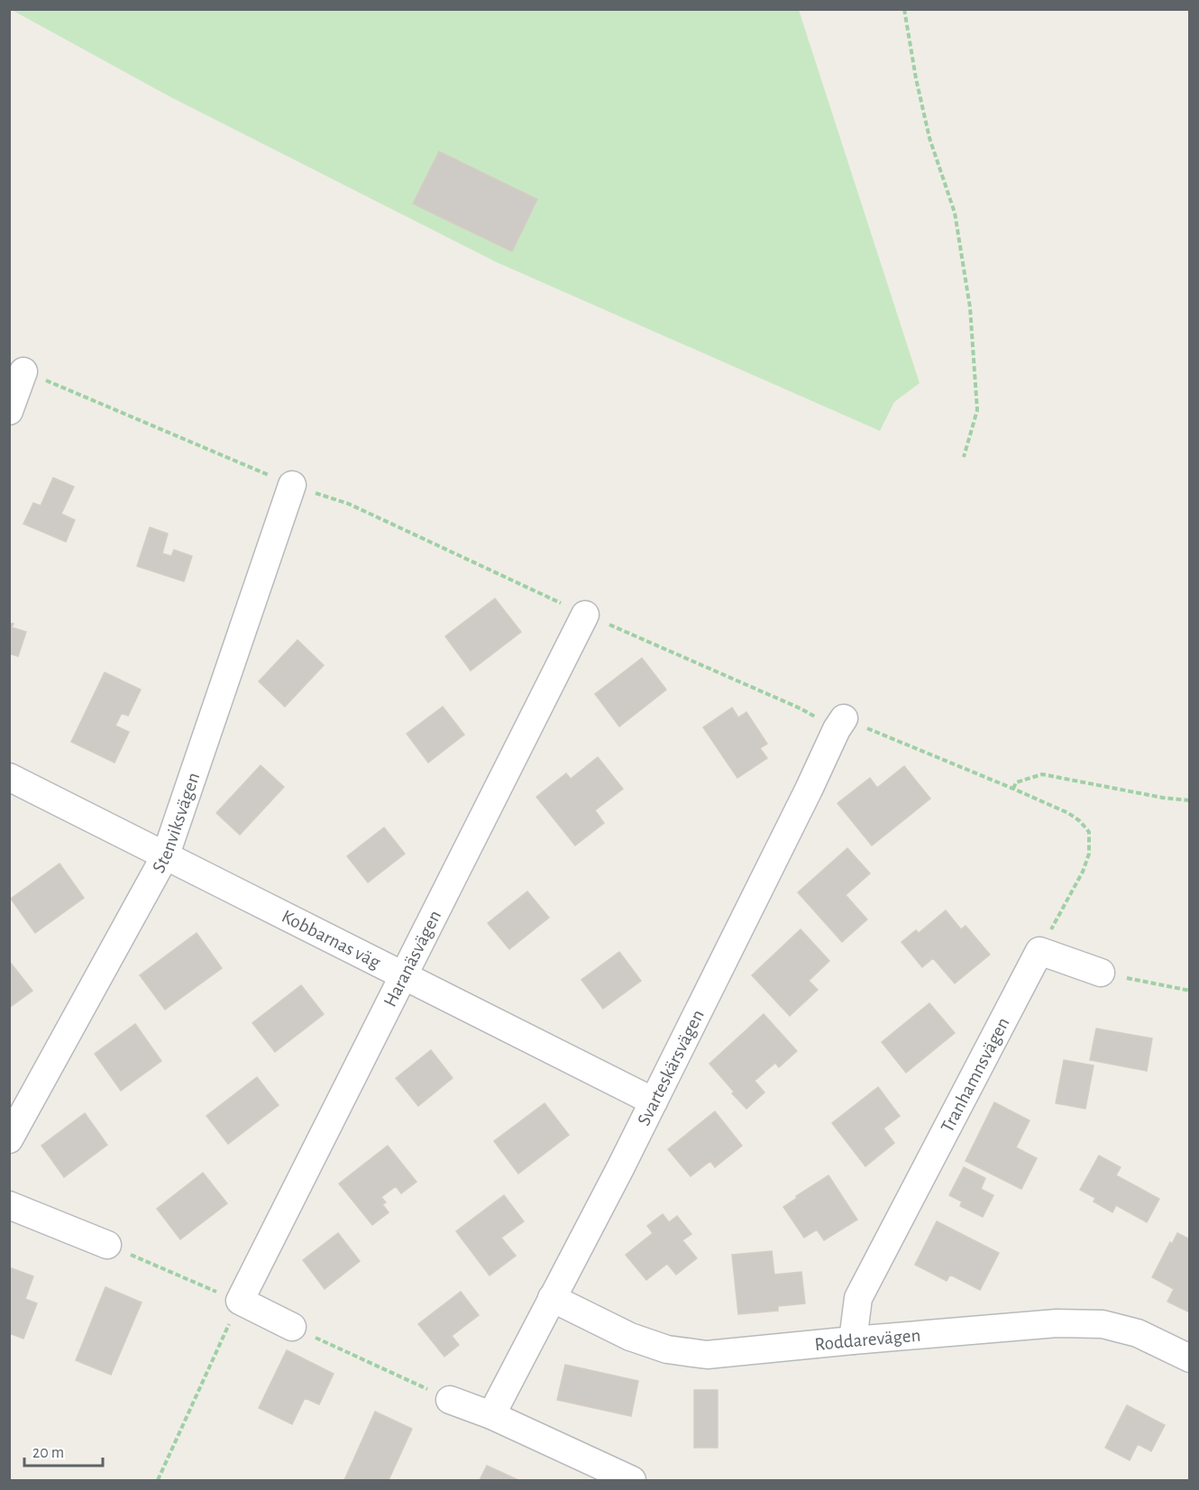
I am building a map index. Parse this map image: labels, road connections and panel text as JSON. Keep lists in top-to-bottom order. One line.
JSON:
{"streets":{"street":["Stenviksvägen","Kobbarnas väg","Haranäsvägen","Svarteskärsvägen","Tranhamnsvägen","Roddarevägen"]},"crossings":[["Stenviksvägen","Kobbarnas väg"],["Kobbarnas väg","Haranäsvägen"],["Kobbarnas väg","Svarteskärsvägen"],["Svarteskärsvägen","Roddarevägen"],["Tranhamnsvägen","Roddarevägen"]],"scale_bar":"20 m"}
